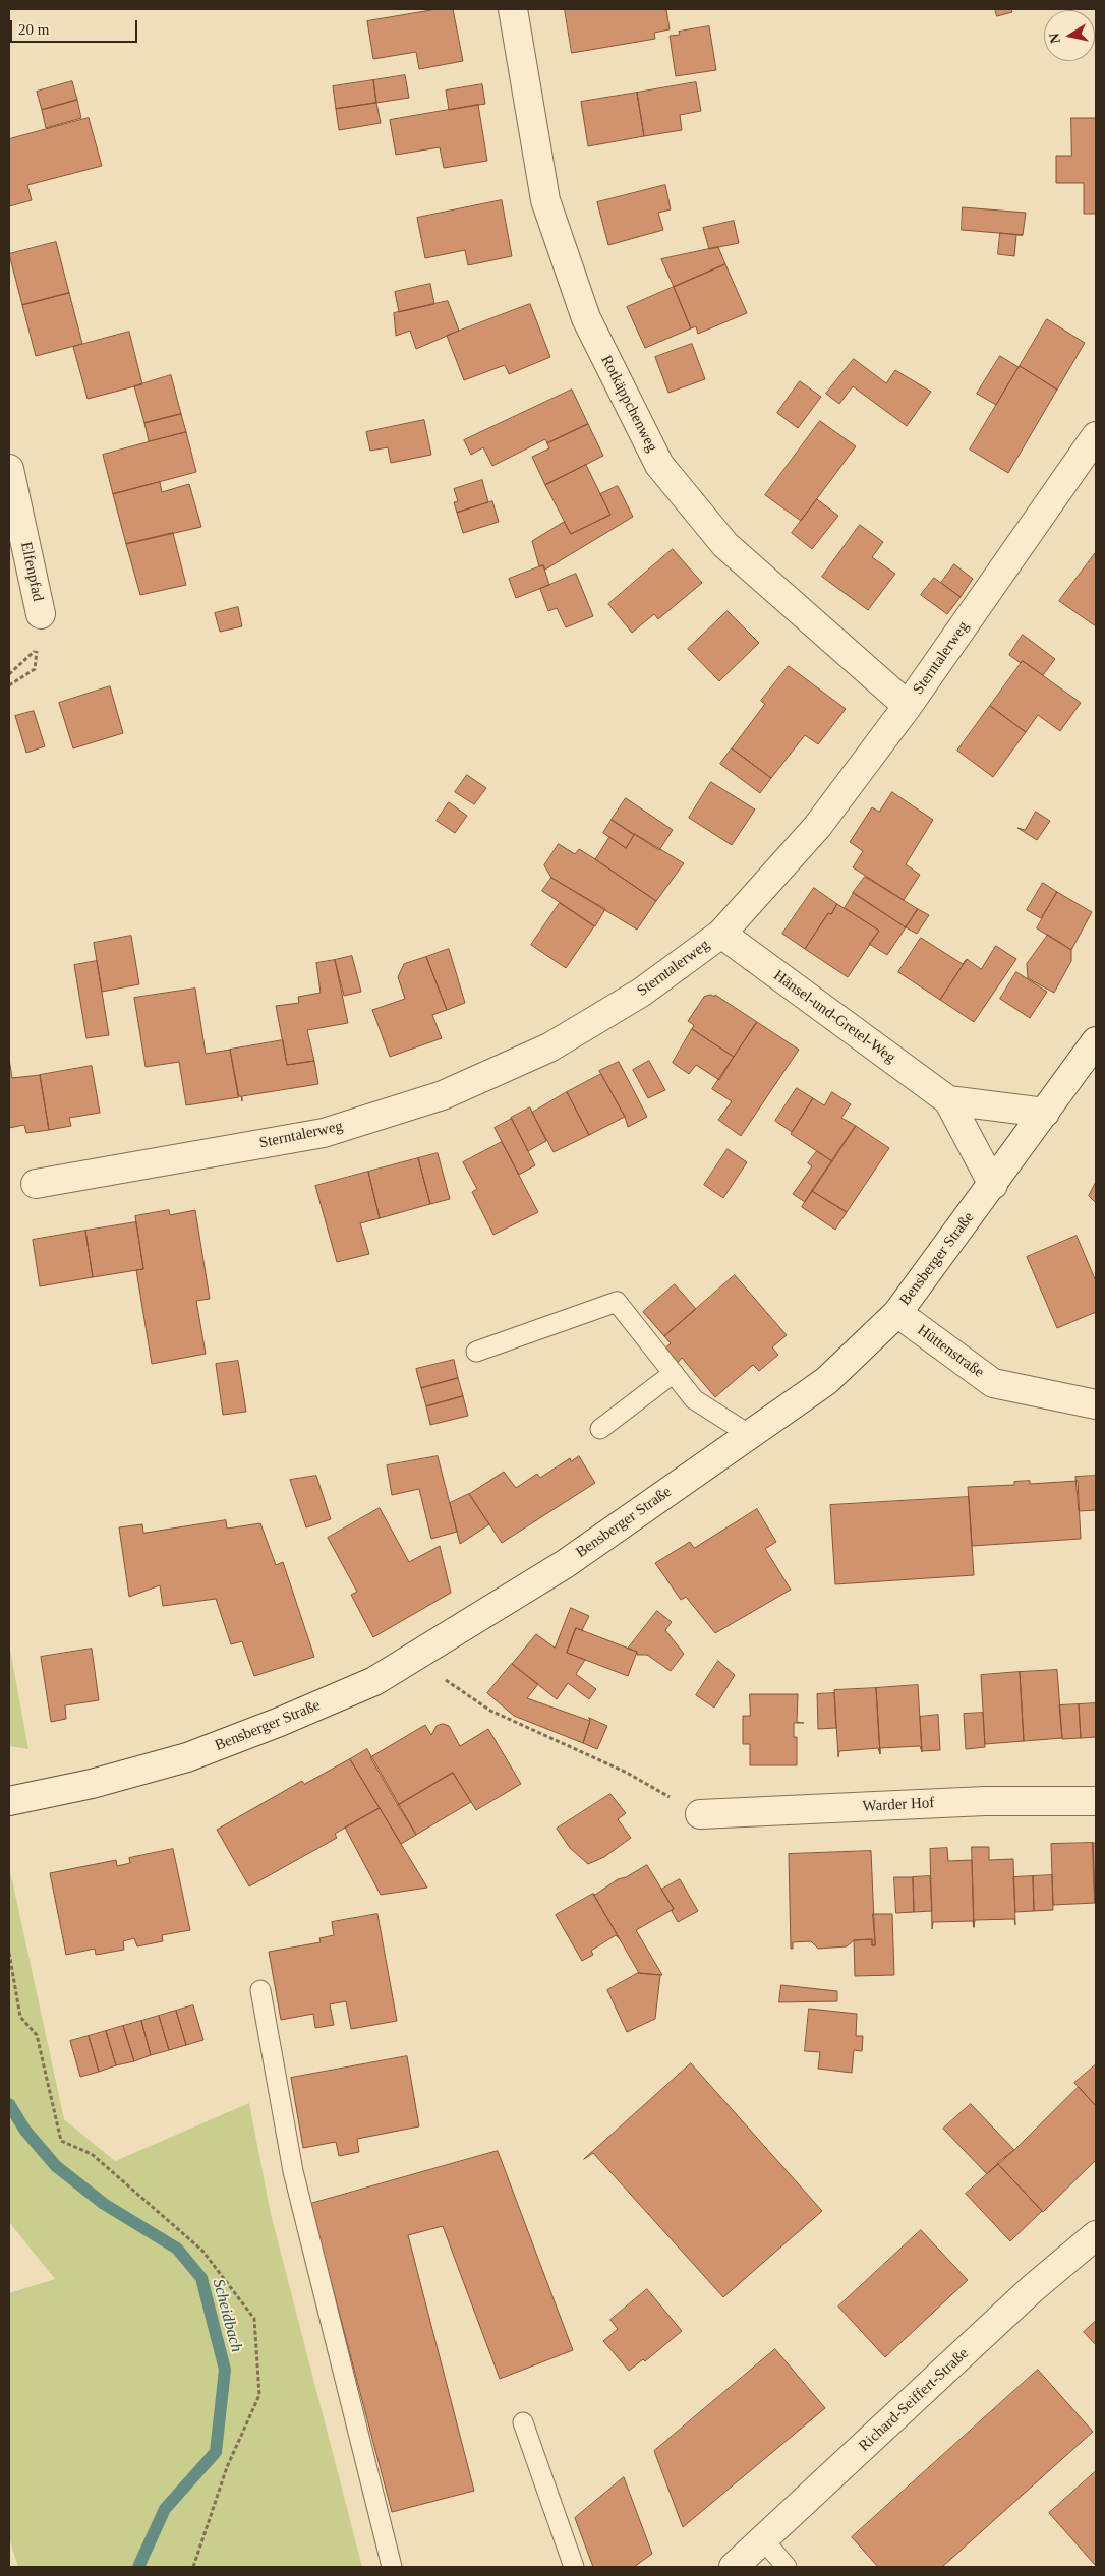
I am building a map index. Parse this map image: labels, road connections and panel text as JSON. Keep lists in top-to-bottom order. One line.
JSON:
{"streets":{"street":["Rotkäppchenweg","Elfenpfad","Sterntalerweg","Hänsel-und-Gretel-Weg","Bensberger Straße","Hüttenstraße","Warder Hof","Richard-Seiffert-Straße"]},"crossings":[["Rotkäppchenweg","Sterntalerweg"],["Sterntalerweg","Hänsel-und-Gretel-Weg"],["Hänsel-und-Gretel-Weg","Bensberger Straße"],["Bensberger Straße","Hüttenstraße"]],"water":["Scheidbach"],"scale_bar":"20 m","north":"left"}
